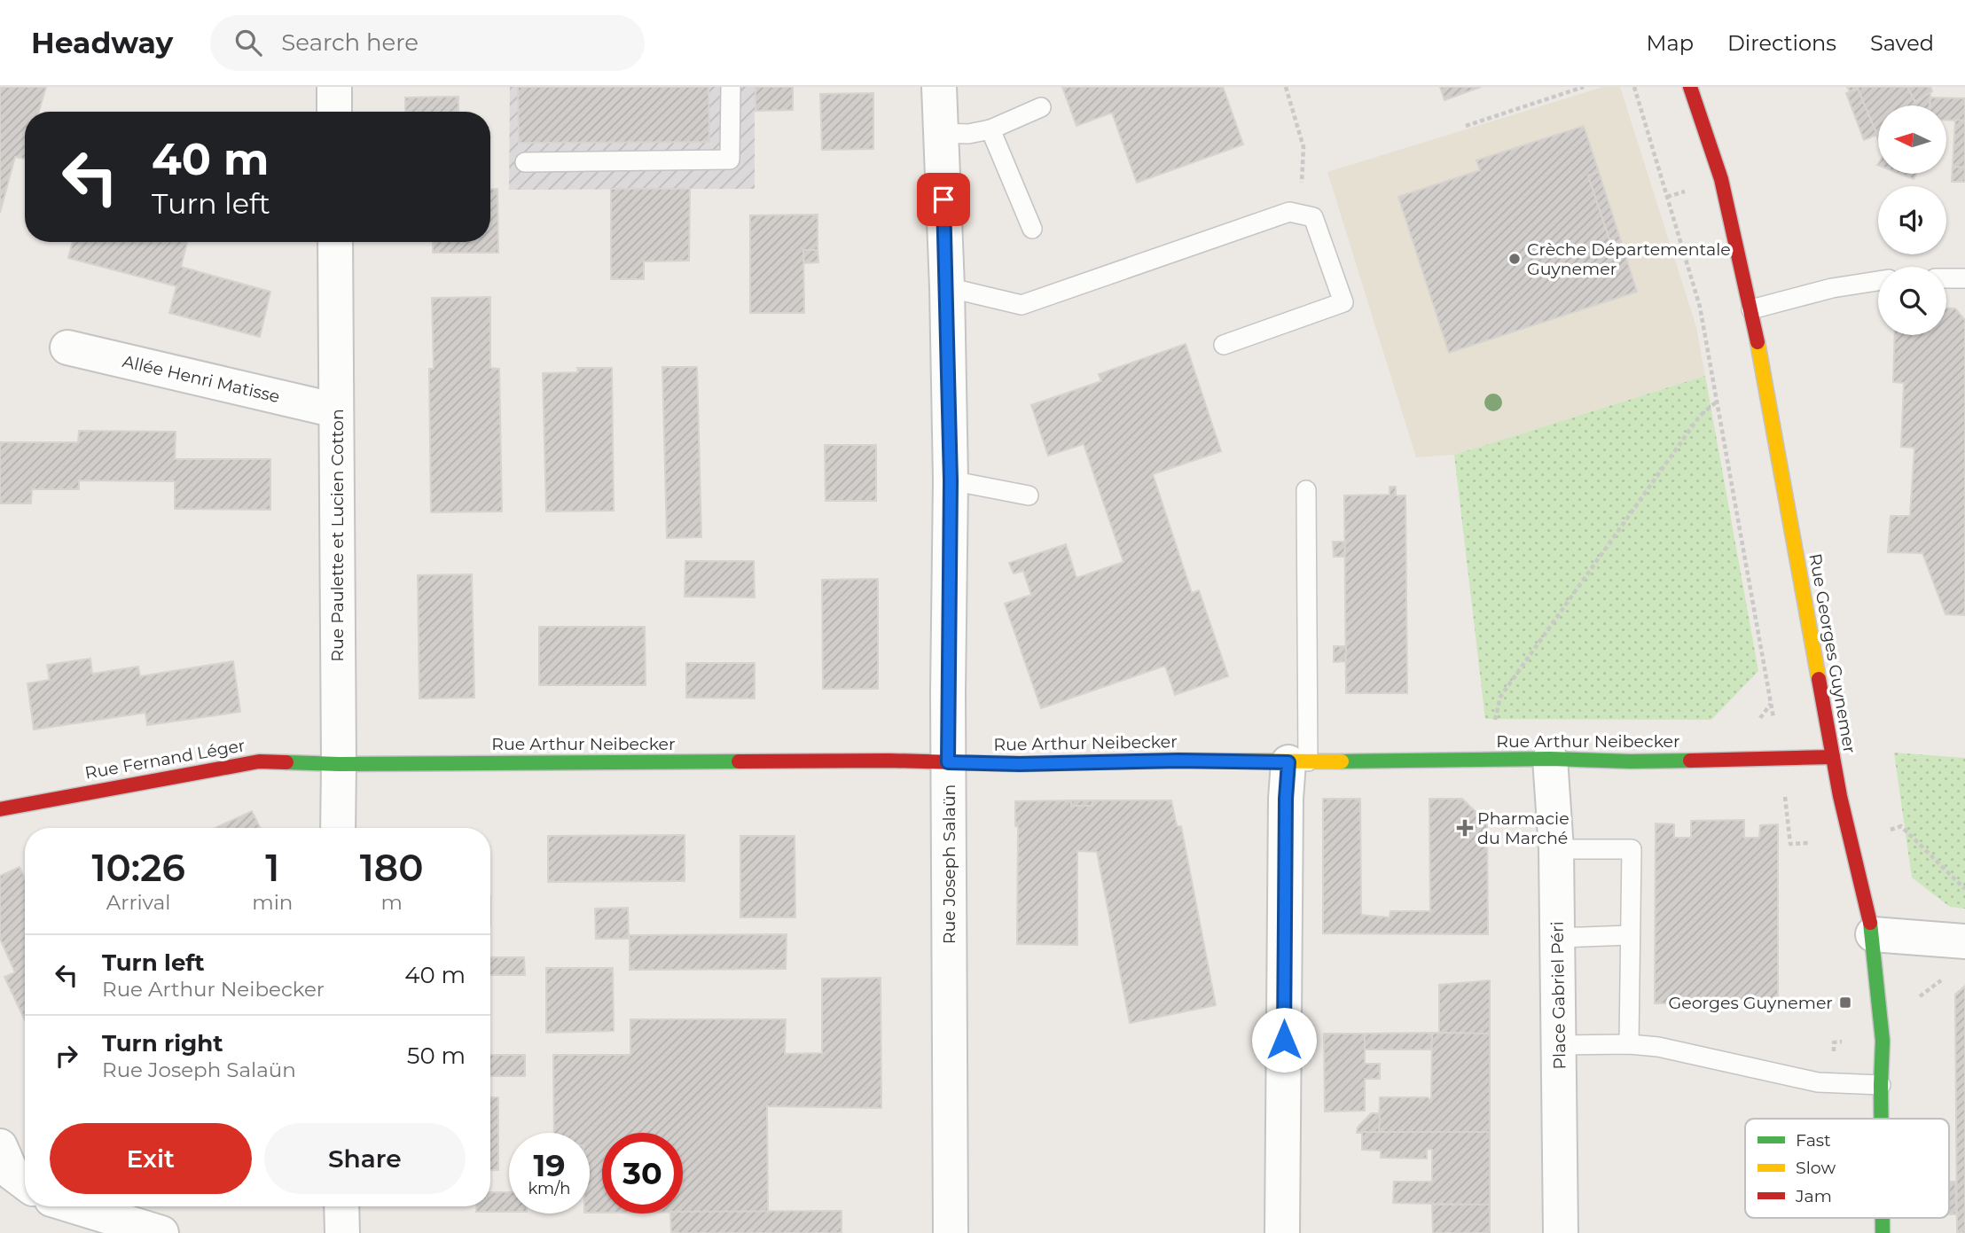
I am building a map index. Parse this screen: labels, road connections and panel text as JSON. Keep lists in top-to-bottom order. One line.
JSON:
{"streets":{"street":["Allée Henri Matisse","Rue Paulette et Lucien Cotton","Rue Georges Guynemer","Rue Arthur Neibecker","Rue Fernand Léger","Rue Joseph Salaün","Place Gabriel Péri"]},"crossings":[["Allée Henri Matisse","Rue Paulette et Lucien Cotton"],["Rue Paulette et Lucien Cotton","Rue Arthur Neibecker"],["Rue Paulette et Lucien Cotton","Rue Fernand Léger"],["Rue Georges Guynemer","Rue Arthur Neibecker"],["Rue Arthur Neibecker","Rue Fernand Léger"],["Rue Arthur Neibecker","Rue Joseph Salaün"],["Rue Arthur Neibecker","Place Gabriel Péri"]],"places":{"other":["Crèche Départementale Guynemer"],"health":["Pharmacie du Marché"],"transit":["Georges Guynemer"]},"legend":["Fast","Slow","Jam"],"north":"left","page":{"header":"Headway","search":"Search here","nav":["Map","Directions","Saved"],"turn":["40 m","Turn left"],"eta":["10:26","Arrival","1","min","180","m"],"list":[{"name":"Turn left","note":"Rue Arthur Neibecker","value":"40 m"},{"name":"Turn right","note":"Rue Joseph Salaün","value":"50 m"}],"buttons":["Exit","Share"],"speed":"19 km/h","limit":"30"}}
